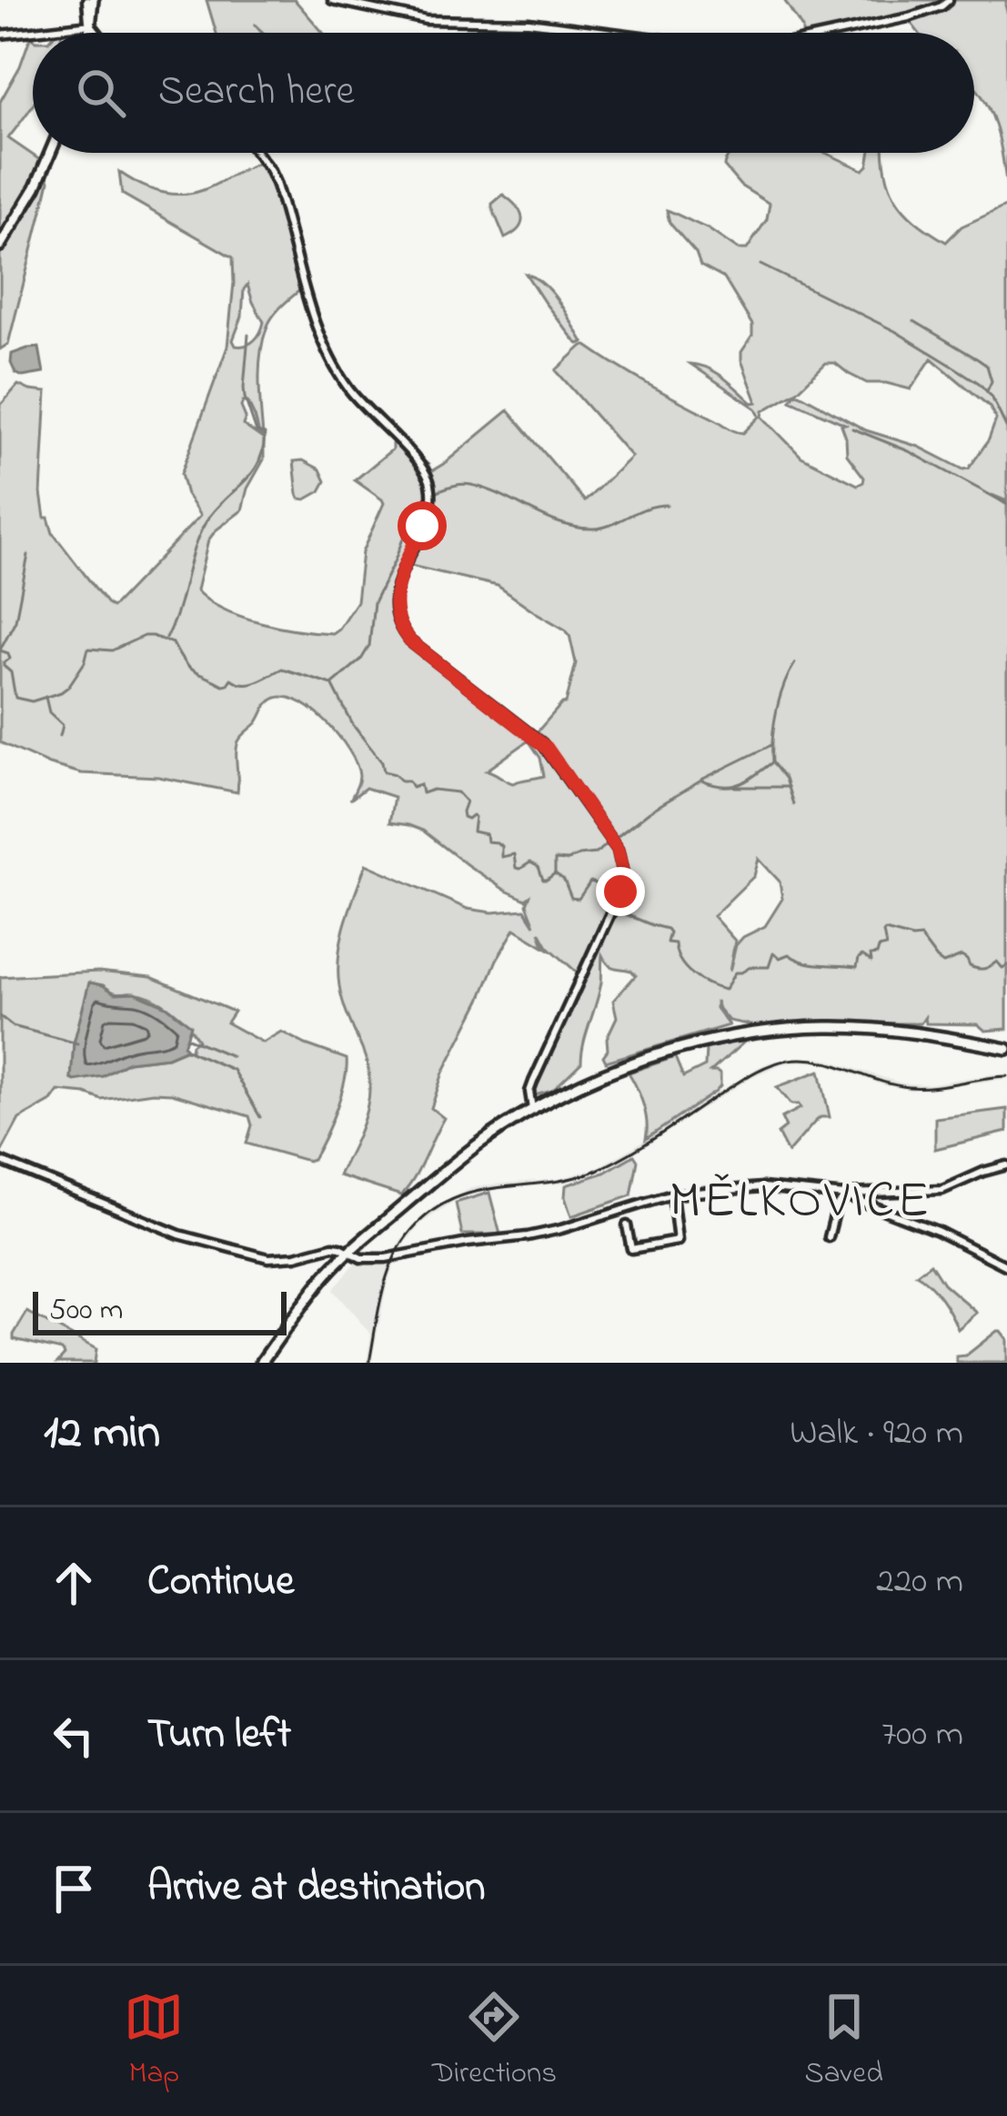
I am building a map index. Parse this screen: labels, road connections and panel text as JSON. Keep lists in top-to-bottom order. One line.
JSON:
{"districts":["MĚLKOVICE"],"scale_bar":"500 m","page":{"search":"Search here","scale":"500 m","heading":["12 min","Walk · 920 m"],"list":[["Continue","220 m"],["Turn left","700 m"],"Arrive at destination"],"nav":["Map","Directions","Saved"]}}
